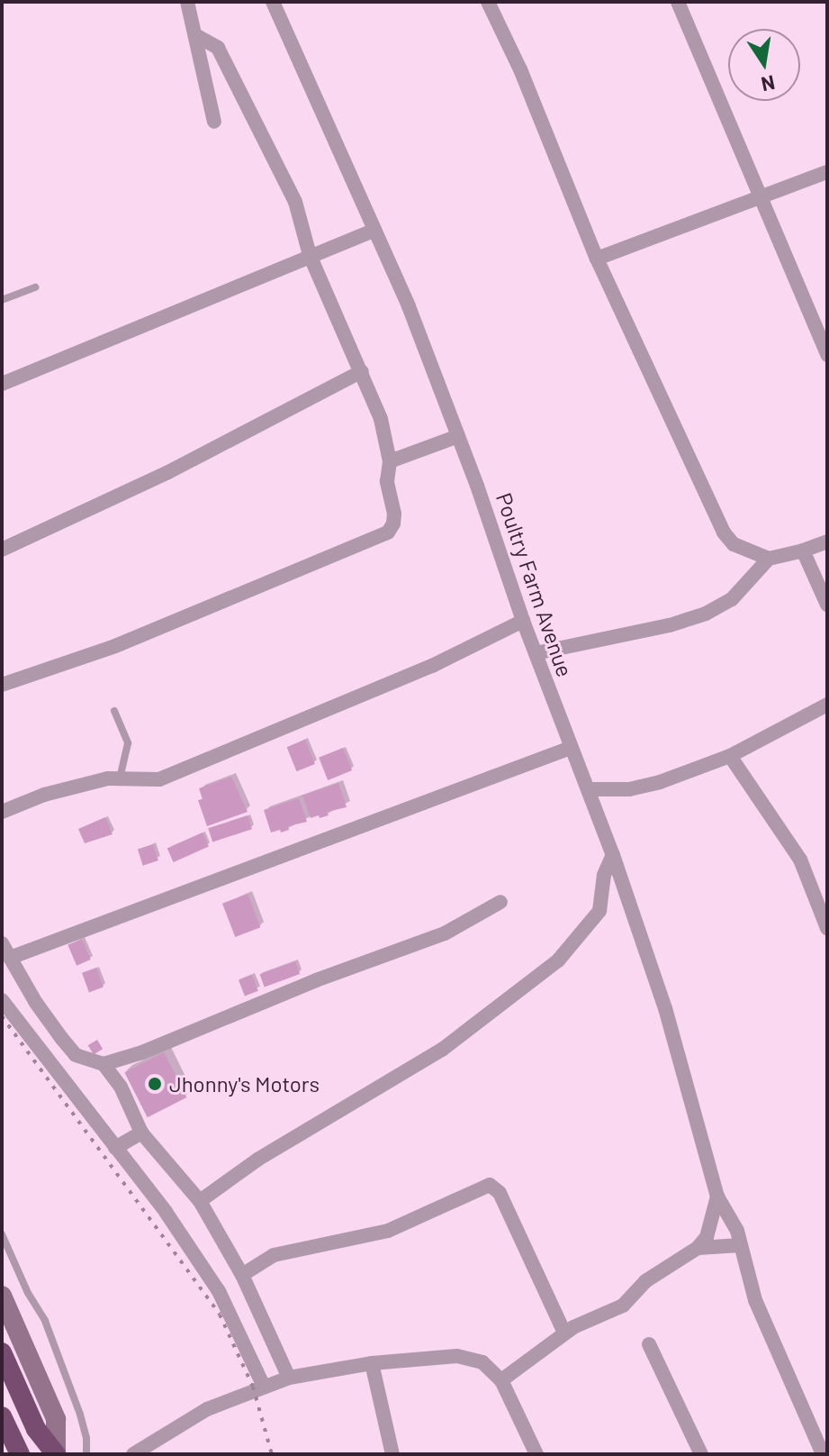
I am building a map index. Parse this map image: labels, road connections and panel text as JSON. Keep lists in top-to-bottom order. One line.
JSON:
{"streets":{"street":["Poultry Farm Avenue"]},"places":["Jhonny's Motors"],"north":"bottom"}
